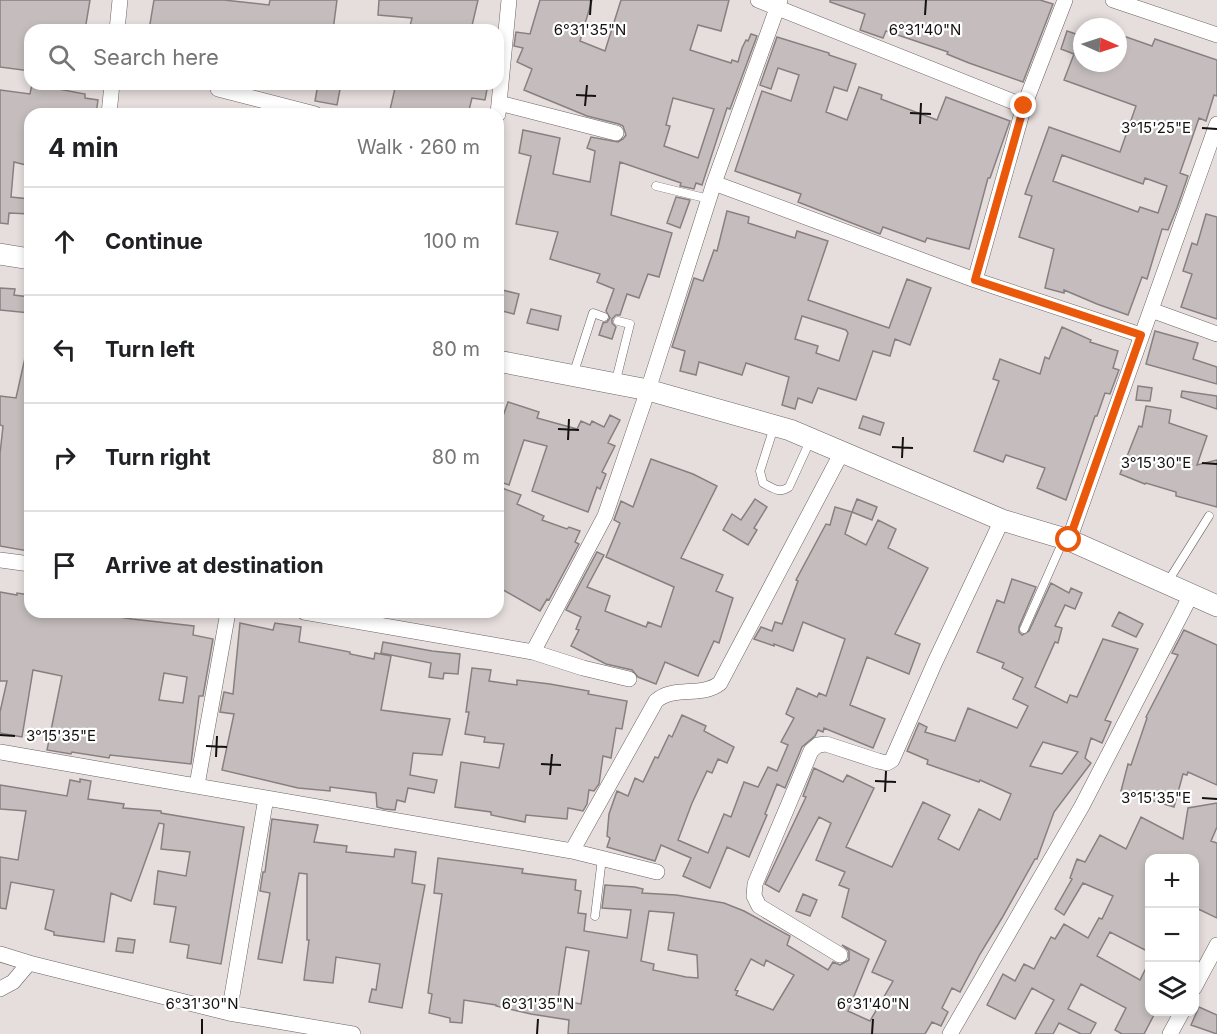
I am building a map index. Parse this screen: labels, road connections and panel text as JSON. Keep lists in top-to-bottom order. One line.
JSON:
{"north":"right","page":{"search":"Search here","heading":["4 min","Walk · 260 m"],"list":[["Continue","100 m"],["Turn left","80 m"],["Turn right","80 m"],"Arrive at destination"],"map_buttons":["+","−"]},"coordinates":["6°31'35\"N","6°31'40\"N","3°15'25\"E","3°15'30\"E","3°15'35\"E","6°31'30\"N"]}
